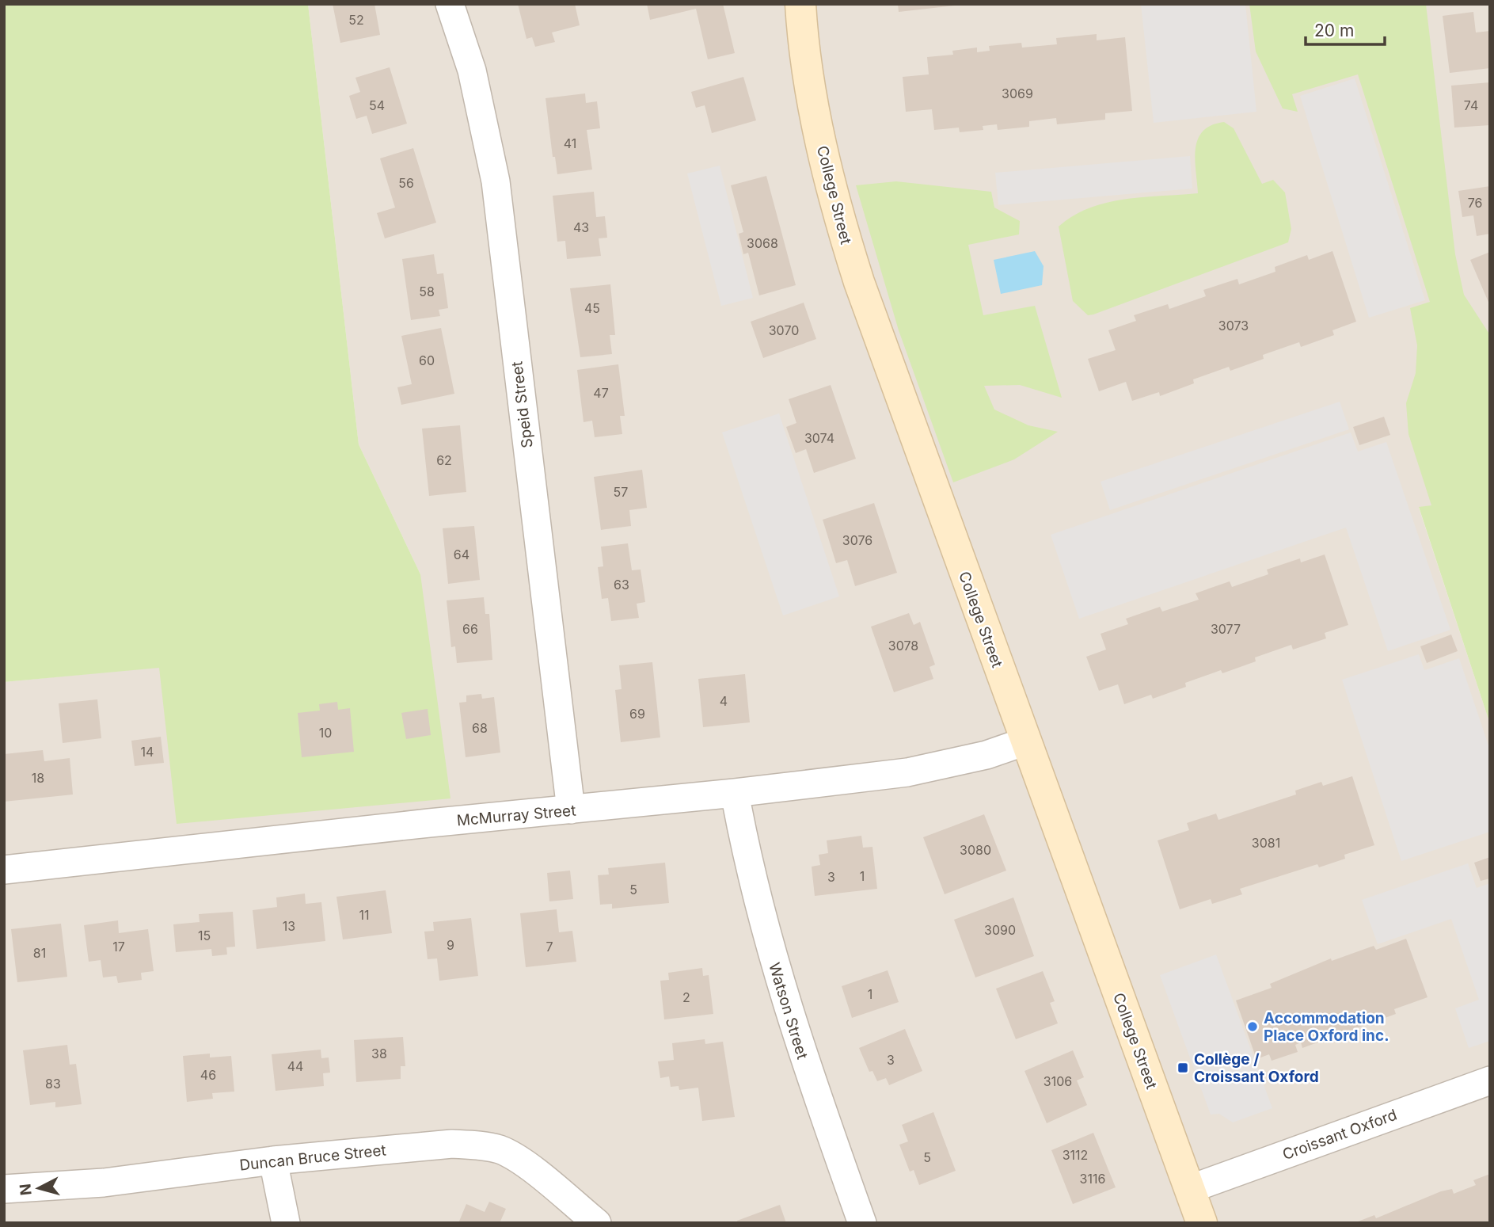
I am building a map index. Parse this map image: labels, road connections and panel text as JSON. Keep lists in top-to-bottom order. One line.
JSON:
{"streets":{"street":["College Street","Speid Street","McMurray Street","Watson Street","Croissant Oxford","Duncan Bruce Street"]},"crossings":[["College Street","McMurray Street"],["College Street","Croissant Oxford"],["Speid Street","McMurray Street"],["McMurray Street","Watson Street"]],"places":{"other":["Accommodation Place Oxford inc."],"transit":["Collège / Croissant Oxford"]},"house_numbers":["52","3069","54","74","41","56","76","43","3068","58","45","3073","3070","60","47","3074","62","57","3076","64","63","66","3077","3078","4","69","68","10","14","18","3081","3080","1","3","5","11","13","3090","15","9","17","7","81","1","2","38","3","44","46","3106","83","3112","5","3116"],"scale_bar":"20 m","north":"left"}
